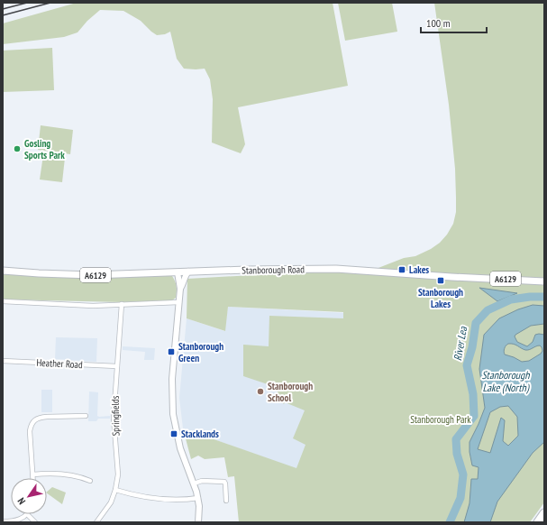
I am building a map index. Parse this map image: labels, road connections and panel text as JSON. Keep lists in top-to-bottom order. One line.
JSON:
{"streets":{"main road":["Stanborough Road","A6129"],"street":["Heather Road","Springfields"]},"crossings":[["Heather Road","Springfields"]],"water":["River Lea","Stanborough Lake (North)"],"parks":["Stanborough Park"],"places":{"other":["Gosling Sports Park","Stanborough School"],"transit":["Lakes","Stanborough Lakes","Stanborough Green","Stacklands"]},"scale_bar":"100 m","north":"bottom left"}
